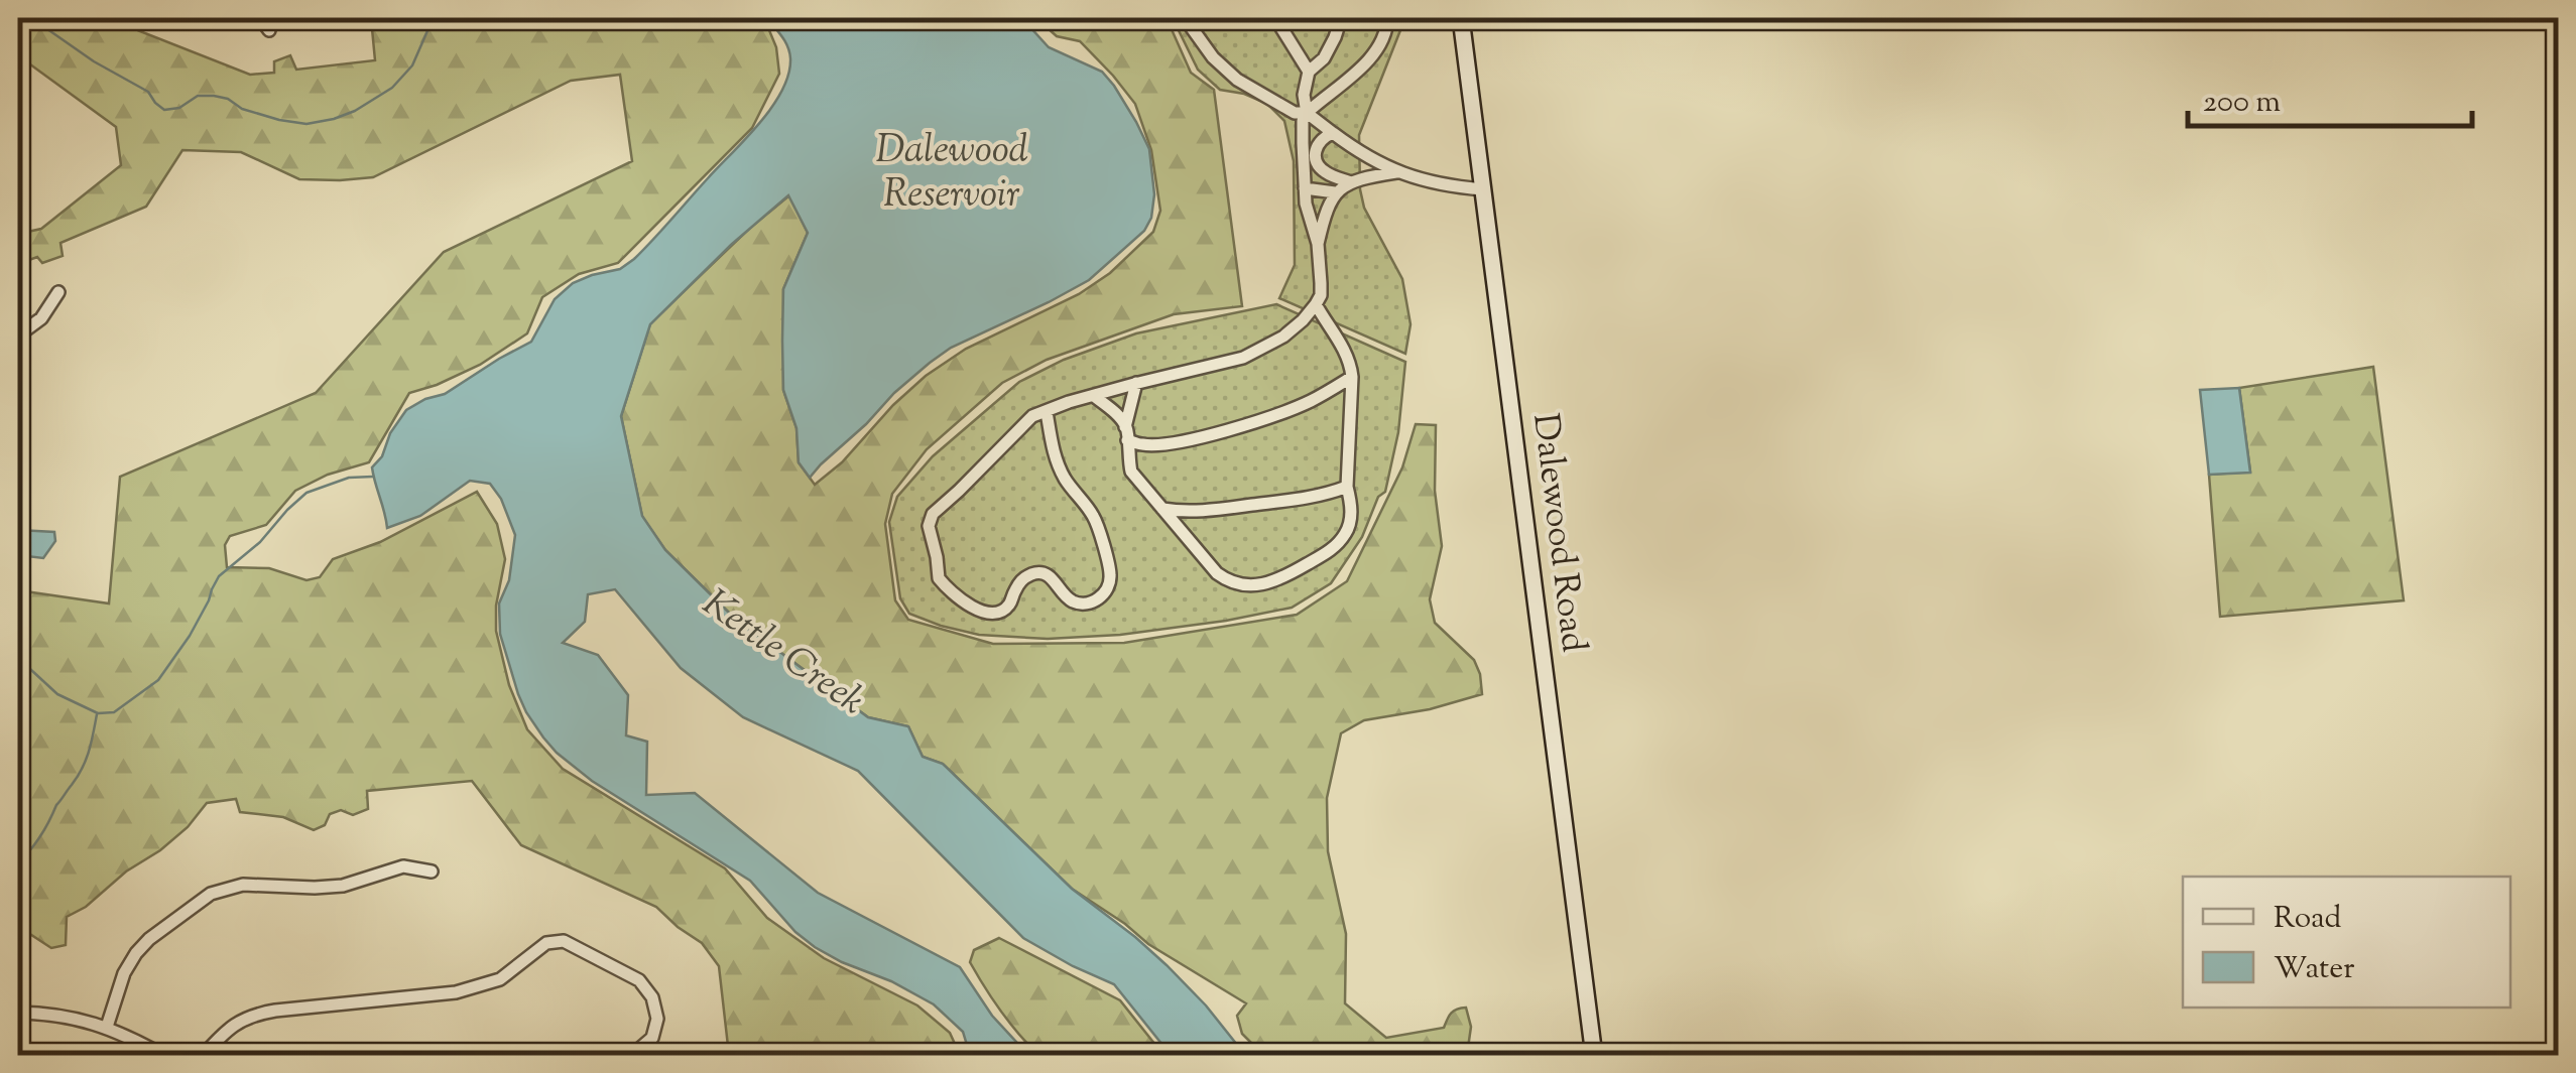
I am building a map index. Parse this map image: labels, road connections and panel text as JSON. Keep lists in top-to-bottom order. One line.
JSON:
{"streets":{"main road":["Dalewood Road"]},"water":["Dalewood Reservoir","Kettle Creek"],"legend":["Road","Water"],"scale_bar":"200 m"}
